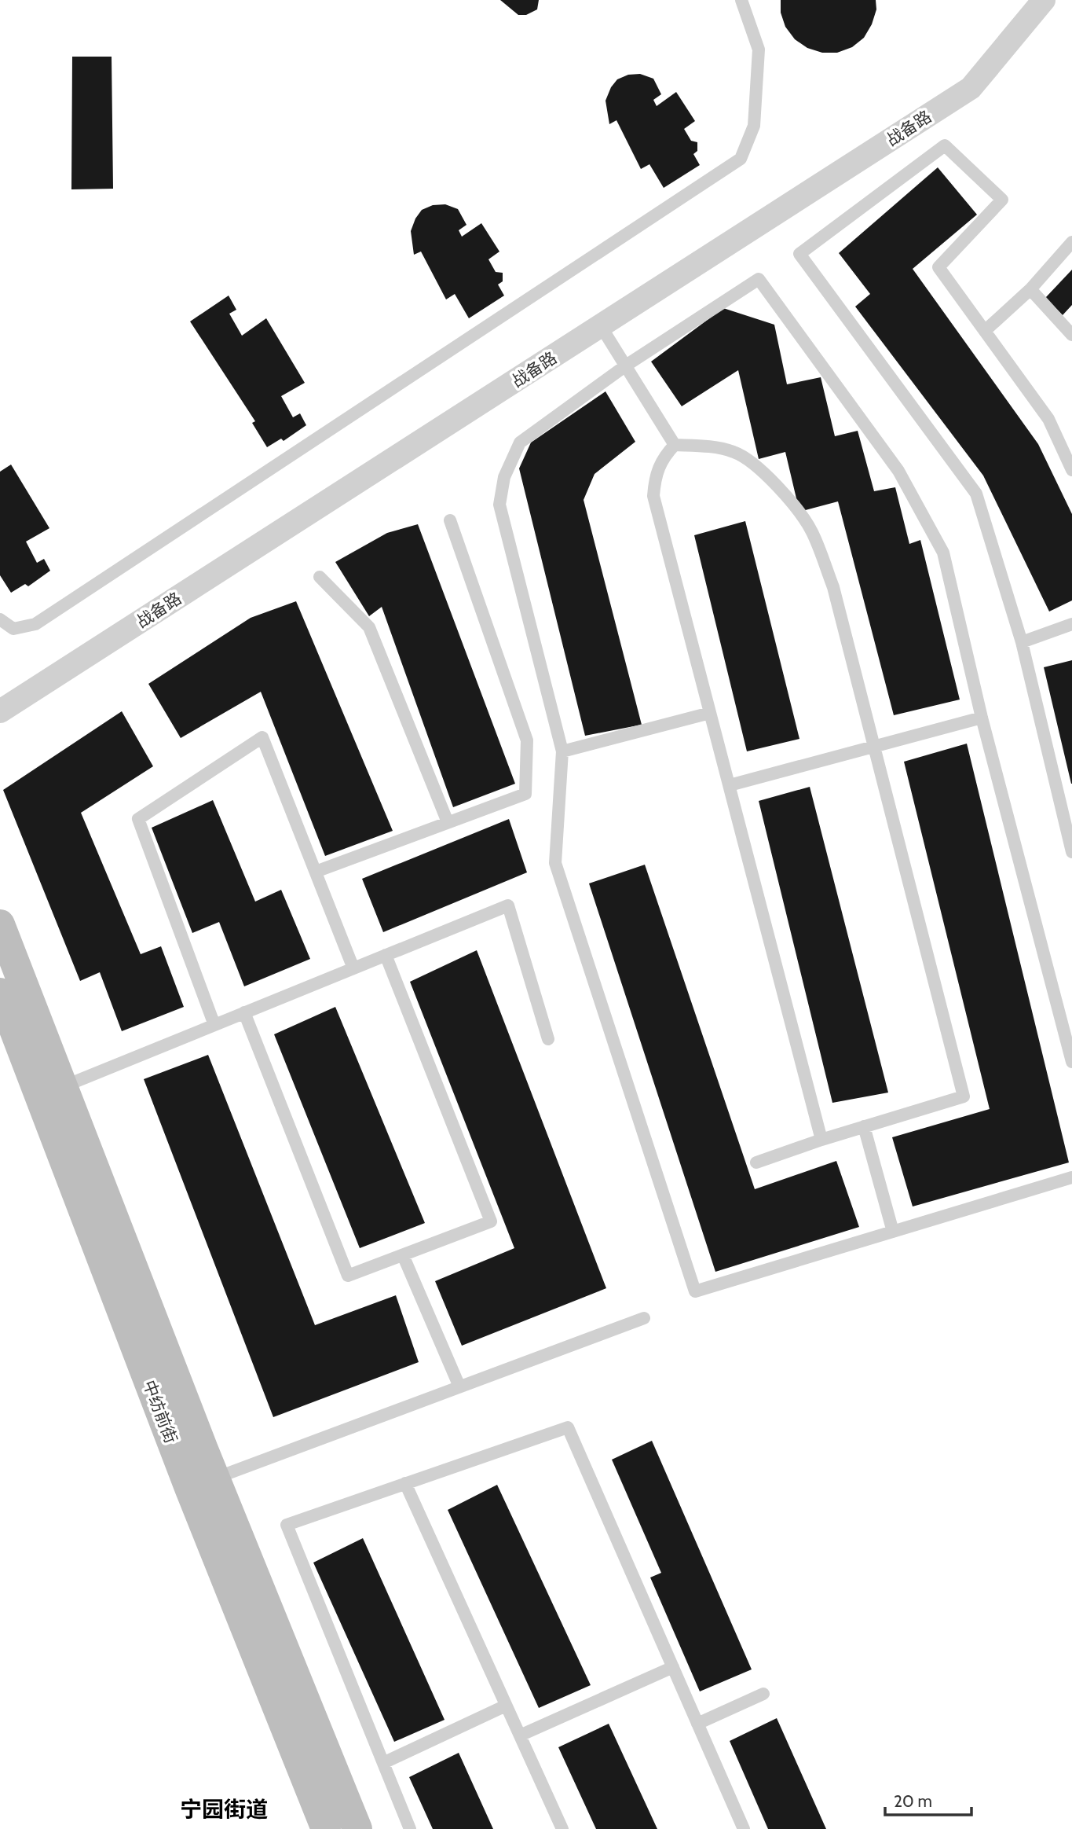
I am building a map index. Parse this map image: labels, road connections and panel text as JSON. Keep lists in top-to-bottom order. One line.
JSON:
{"streets":{"street":["战备路","中纺前街"]},"districts":["宁园街道"],"scale_bar":"20 m"}
